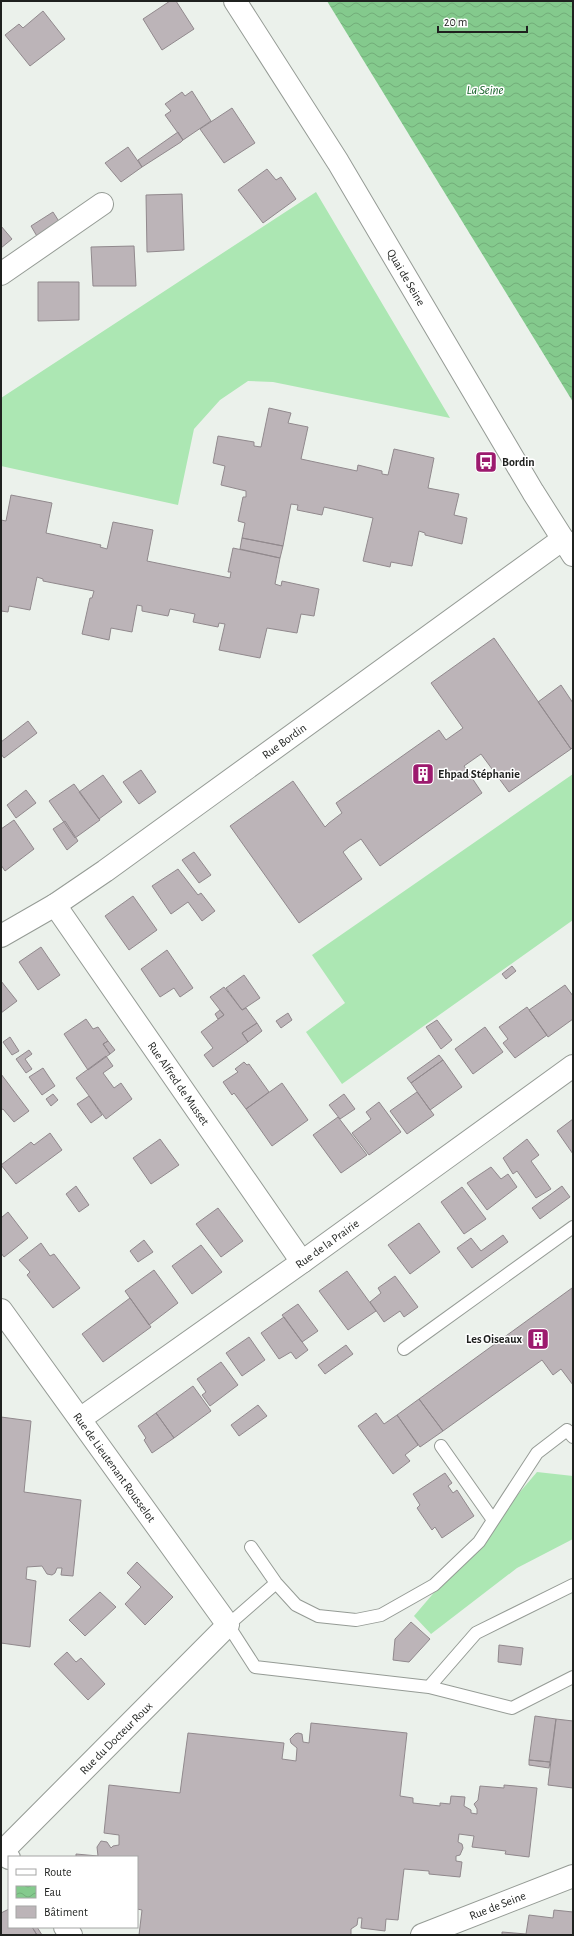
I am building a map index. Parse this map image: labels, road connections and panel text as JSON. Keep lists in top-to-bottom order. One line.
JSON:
{"streets":{"street":["Quai de Seine","Rue Bordin","Rue Alfred de Musset","Rue de la Prairie","Rue de Lieutenant Rousselot","Rue du Docteur Roux","Rue de Seine"]},"crossings":[["Quai de Seine","Rue Bordin"],["Rue Bordin","Rue Alfred de Musset"],["Rue Alfred de Musset","Rue de la Prairie"],["Rue de la Prairie","Rue de Lieutenant Rousselot"],["Rue de Lieutenant Rousselot","Rue du Docteur Roux"]],"water":["La Seine"],"places":{"bus stop":["Bordin"],"building":["Ehpad Stéphanie","Les Oiseaux"]},"legend":["Route","Eau","Bâtiment"],"scale_bar":"20 m"}
